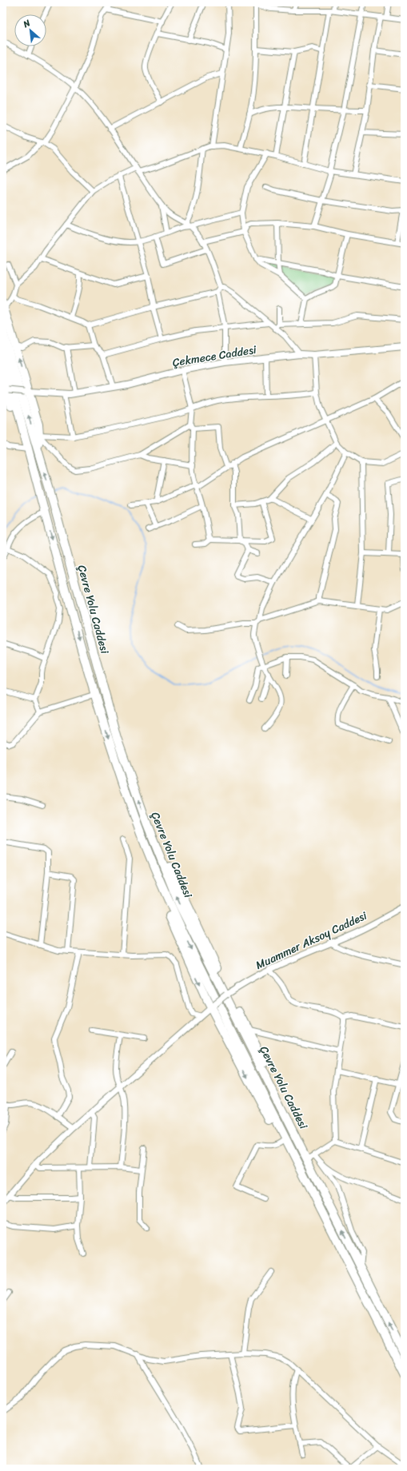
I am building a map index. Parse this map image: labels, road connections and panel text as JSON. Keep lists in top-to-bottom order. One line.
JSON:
{"streets":{"highway":["Çevre Yolu Caddesi"],"main road":["Çekmece Caddesi"],"street":["Muammer Aksoy Caddesi"]},"north":"top left"}
